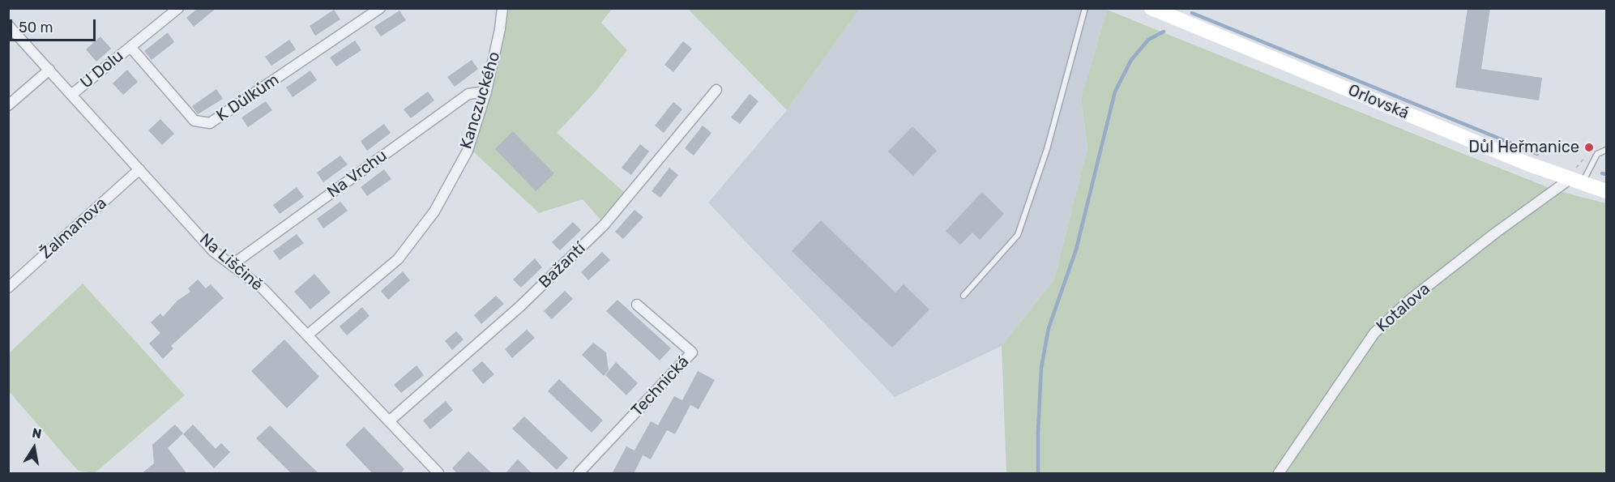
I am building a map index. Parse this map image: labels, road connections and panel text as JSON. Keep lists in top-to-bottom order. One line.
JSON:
{"streets":{"main road":["Orlovská"],"street":["U Dolu","K Důlkům","Kanczuckého","Na Vrchu","Žalmanova","Na Liščině","Bažantí","Kotalova","Technická"]},"crossings":[["U Dolu","K Důlkům"],["U Dolu","Na Liščině"],["Kanczuckého","Na Vrchu"],["Kanczuckého","Na Liščině"],["Orlovská","Kotalova"],["Na Vrchu","Na Liščině"],["Žalmanova","Na Liščině"],["Na Liščině","Bažantí"]],"places":["Důl Heřmanice"],"scale_bar":"50 m","north":"top"}
